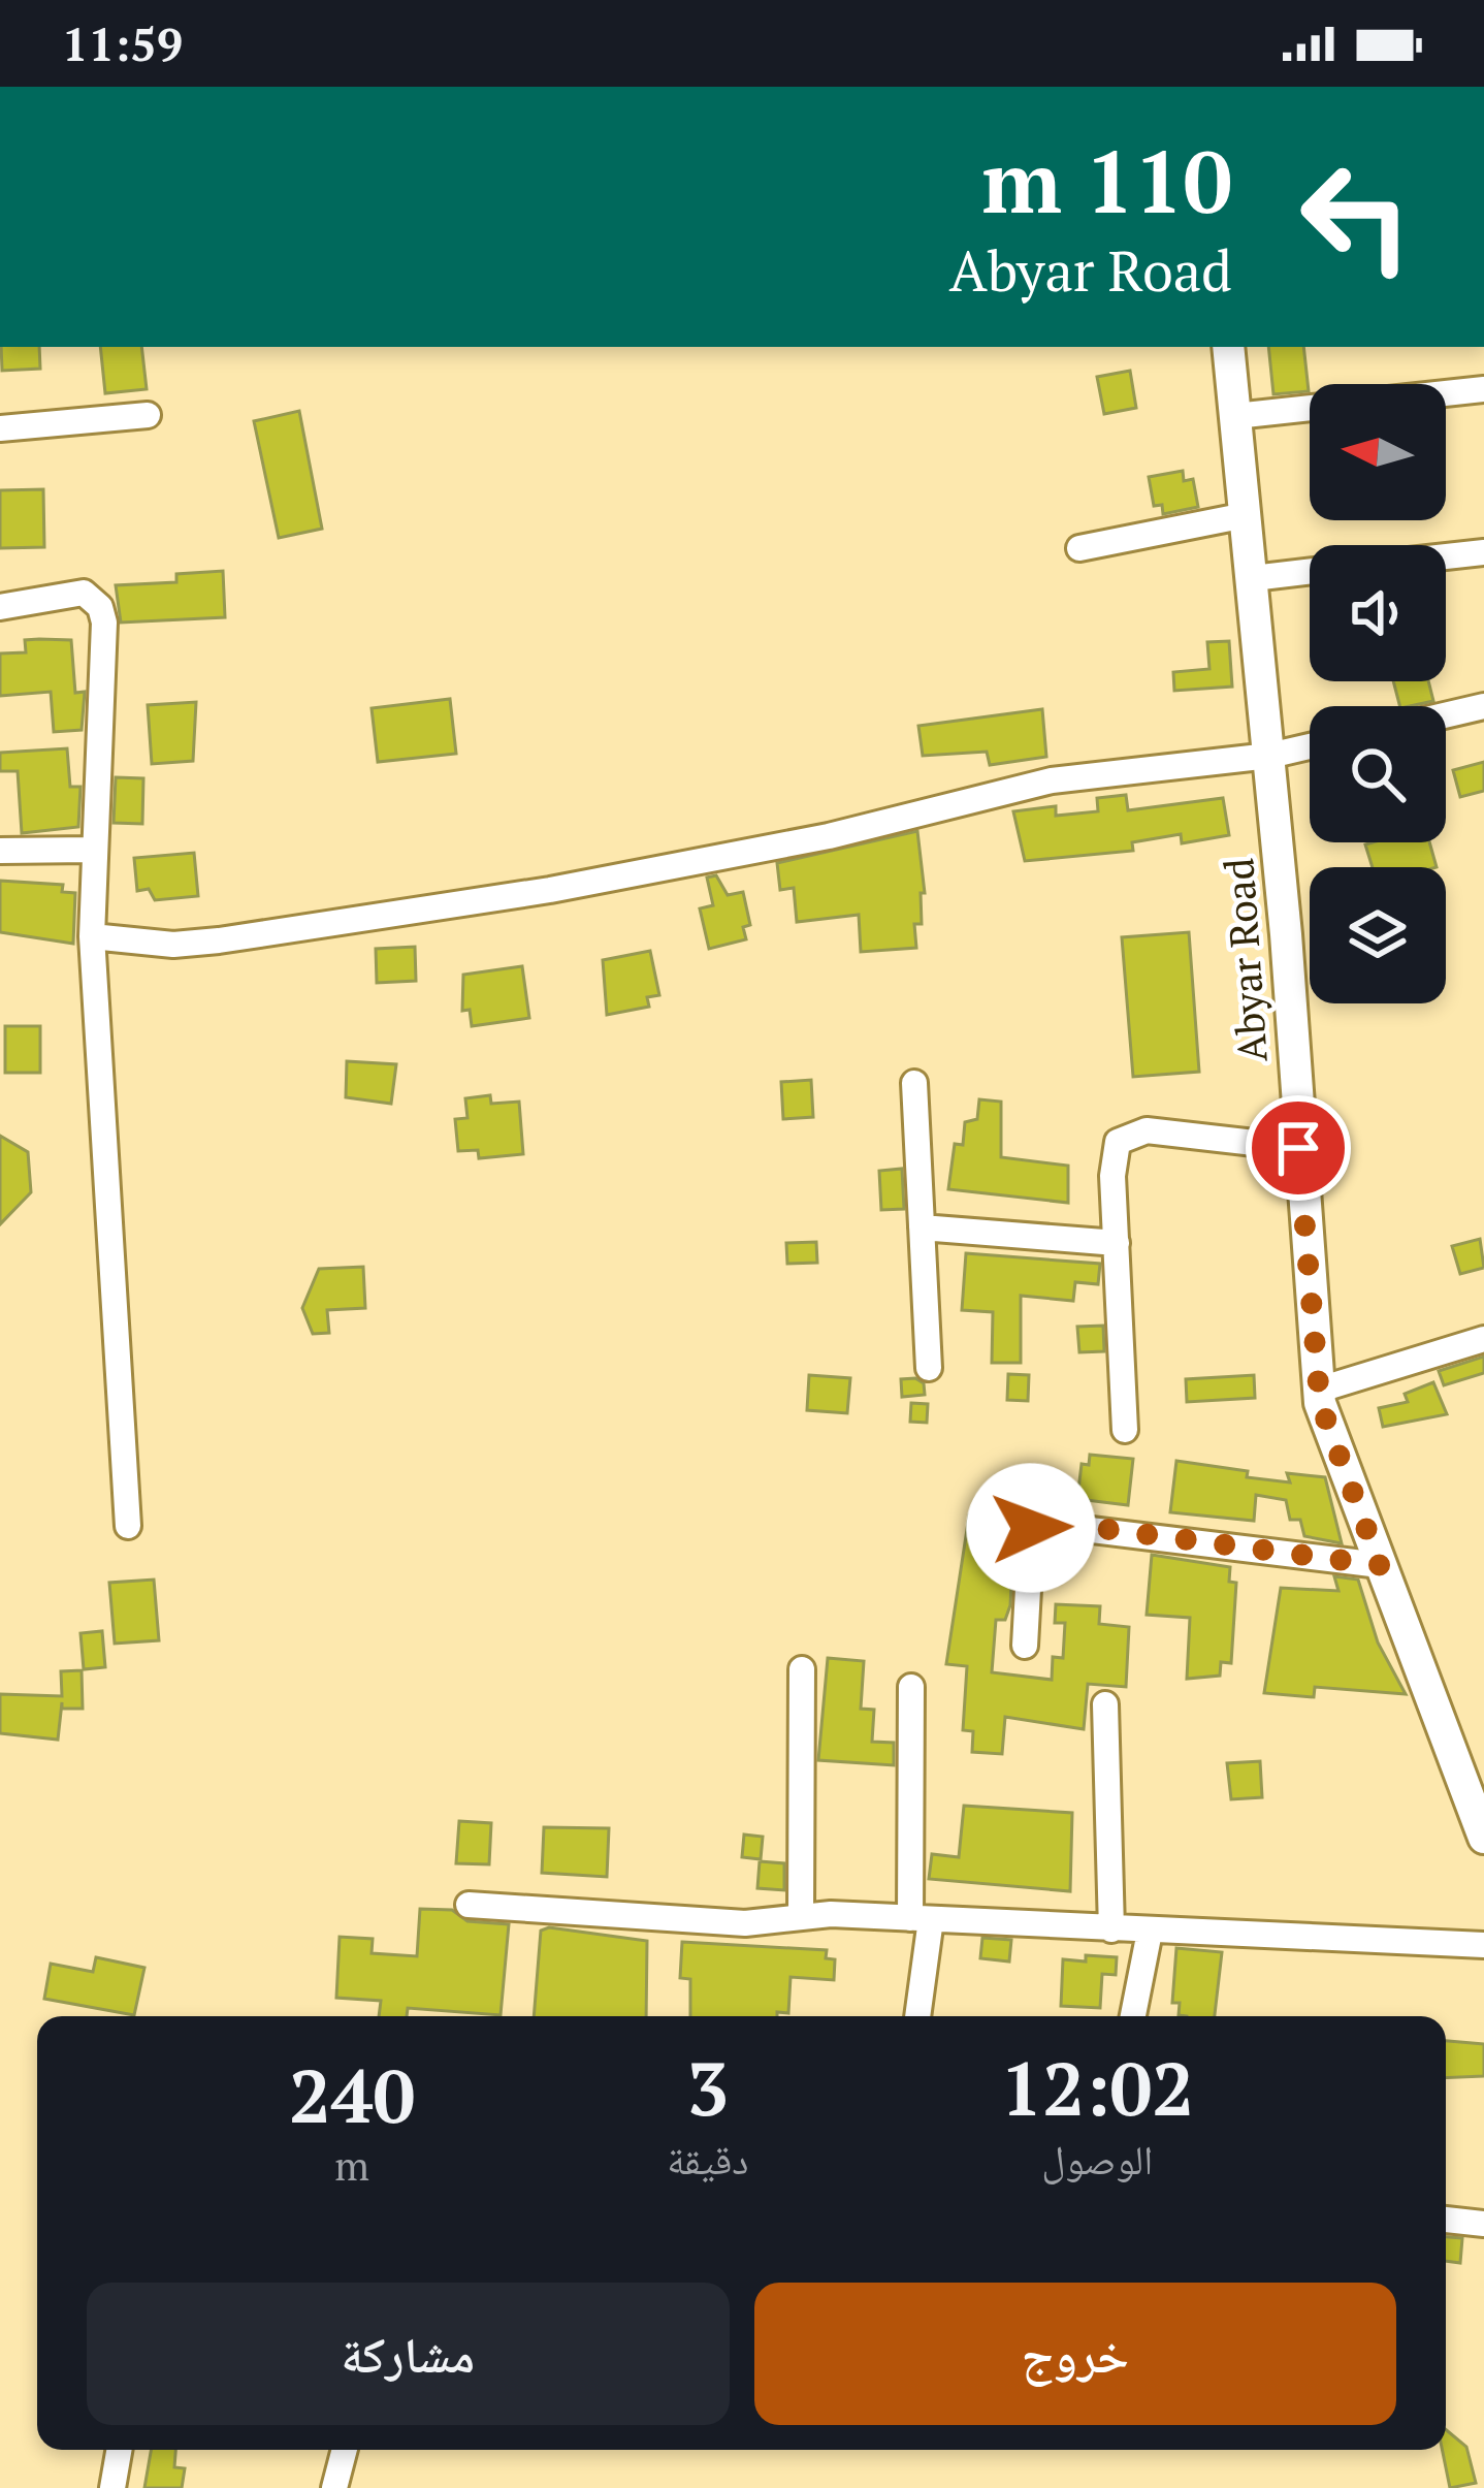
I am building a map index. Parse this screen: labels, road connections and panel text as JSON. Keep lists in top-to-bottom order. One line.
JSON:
{"streets":{"main road":["Abyar Road"]},"north":"left","page":{"status":"11:59","turn":["110 m","Abyar Road"],"eta":["12:02","الوصول","3","دقيقة","240","m"],"buttons":["خروج","مشاركة"]}}
